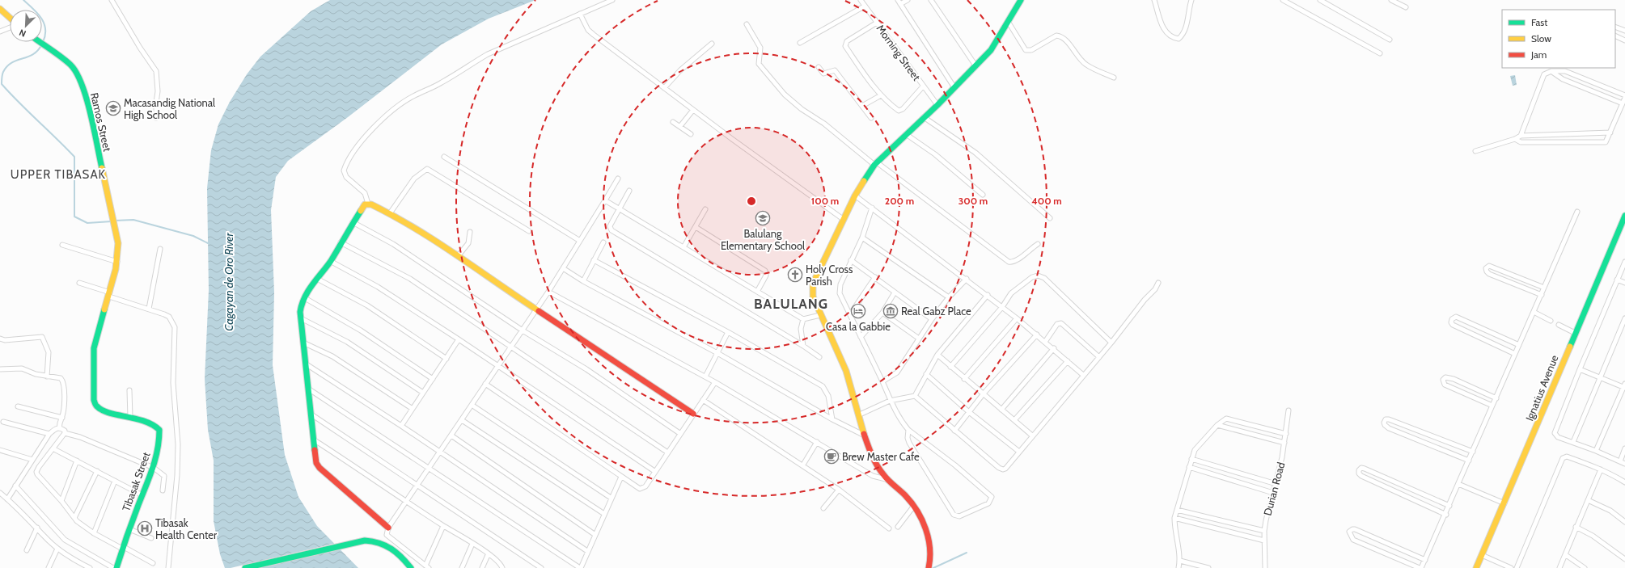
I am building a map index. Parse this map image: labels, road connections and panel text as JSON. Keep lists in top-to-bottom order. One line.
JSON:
{"streets":{"street":["Morning Street","Ramos Street","Ignatius Avenue","Tibasak Street","Durian Road"]},"crossings":[["Ramos Street","Tibasak Street"]],"districts":["UPPER TIBASAK","BALULANG"],"water":["Cagayan de Oro River"],"places":{"school or university":["Macasandig National High School","Balulang Elementary School"],"church":["Holy Cross Parish"],"hotel":["Casa la Gabbie"],"museum":["Real Gabz Place"],"cafe":["Brew Master Cafe"],"hospital":["Tibasak Health Center"]},"legend":["Fast","Slow","Jam"],"north":"bottom left","rings":["100 m","200 m","300 m","400 m"]}
